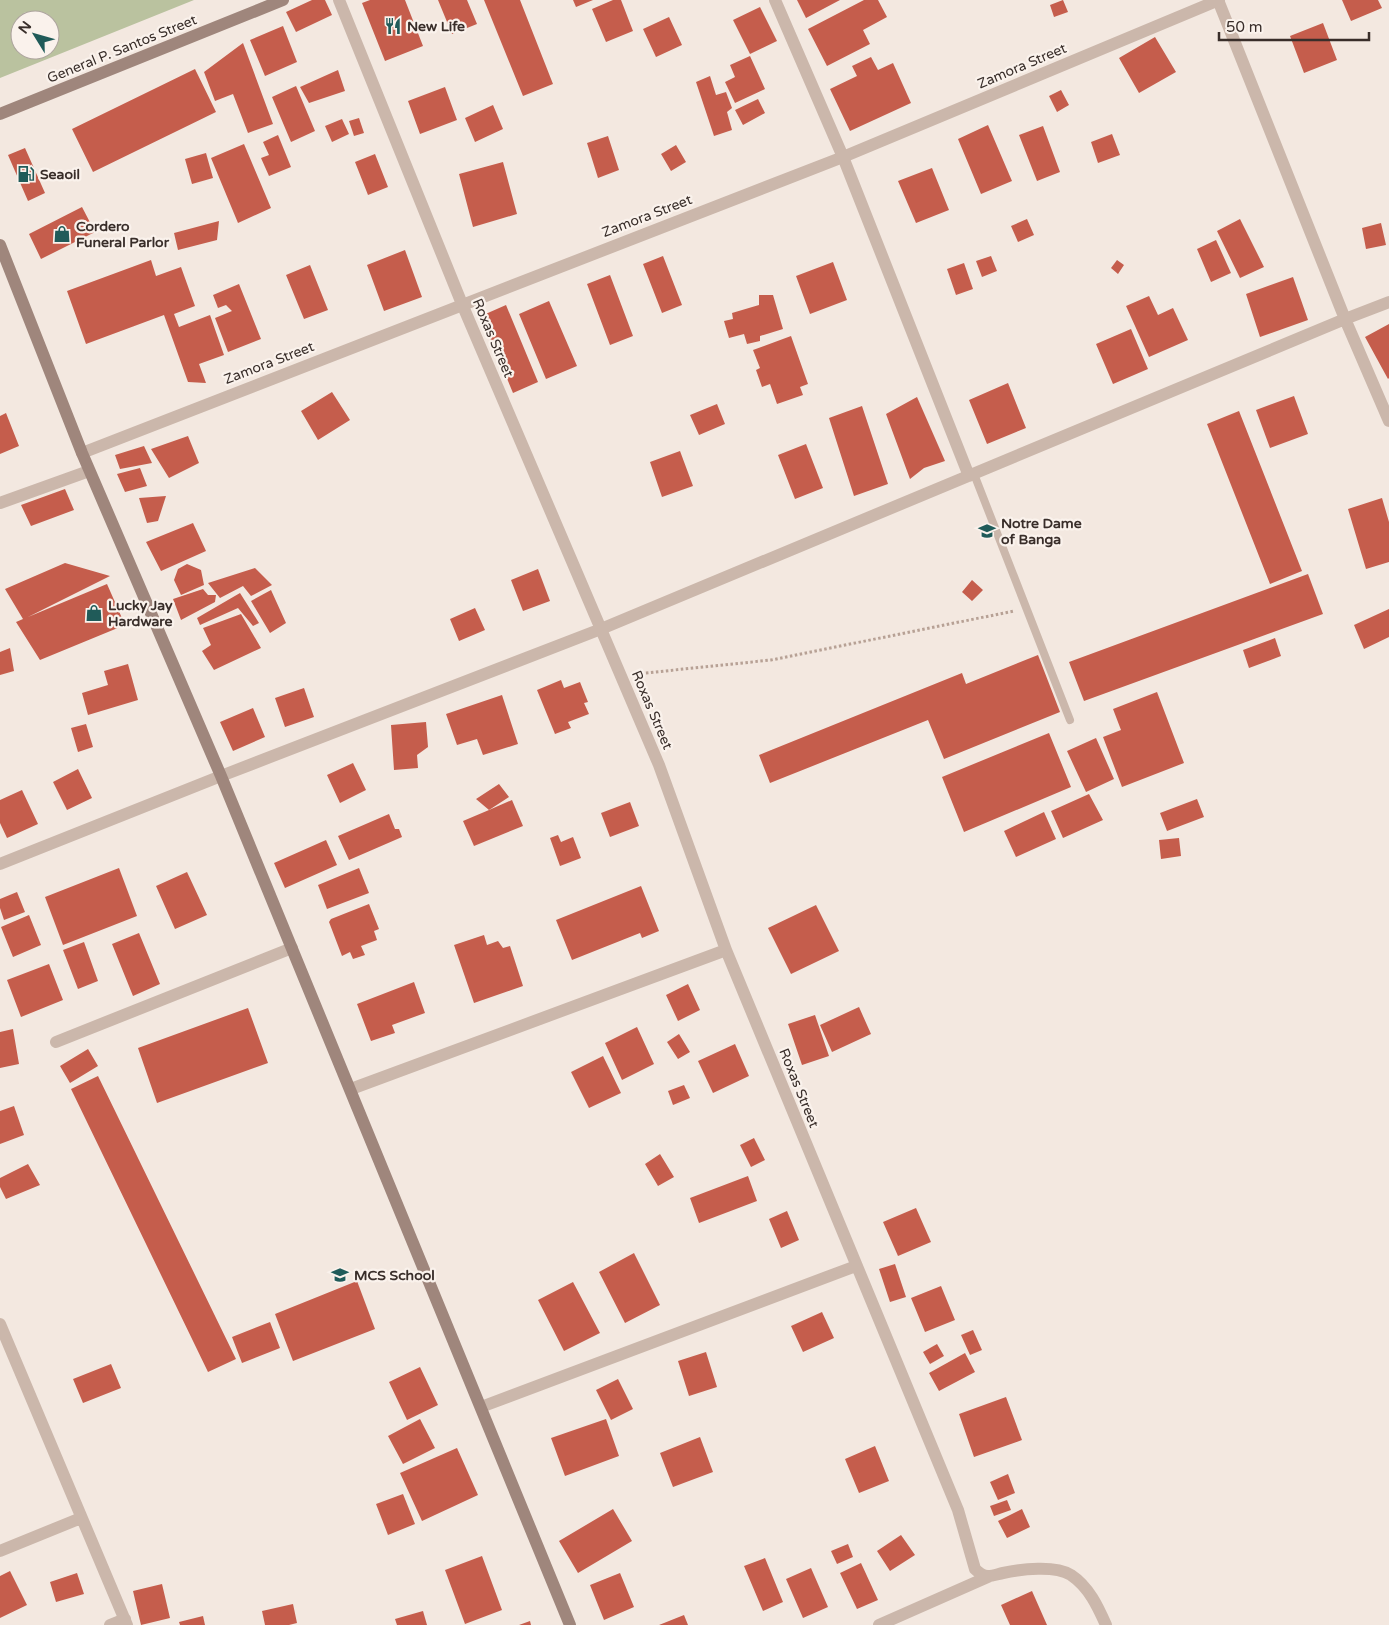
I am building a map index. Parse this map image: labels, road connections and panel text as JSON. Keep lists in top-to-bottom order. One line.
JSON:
{"streets":{"main road":["General P. Santos Street"],"street":["Zamora Street","Roxas Street"]},"crossings":[["Zamora Street","Roxas Street"]],"places":{"restaurant":["New Life"],"fuel station":["Seaoil"],"shop":["Cordero Funeral Parlor","Lucky Jay Hardware"],"school or university":["Notre Dame of Banga","MCS School"]},"scale_bar":"50 m","north":"top left"}
